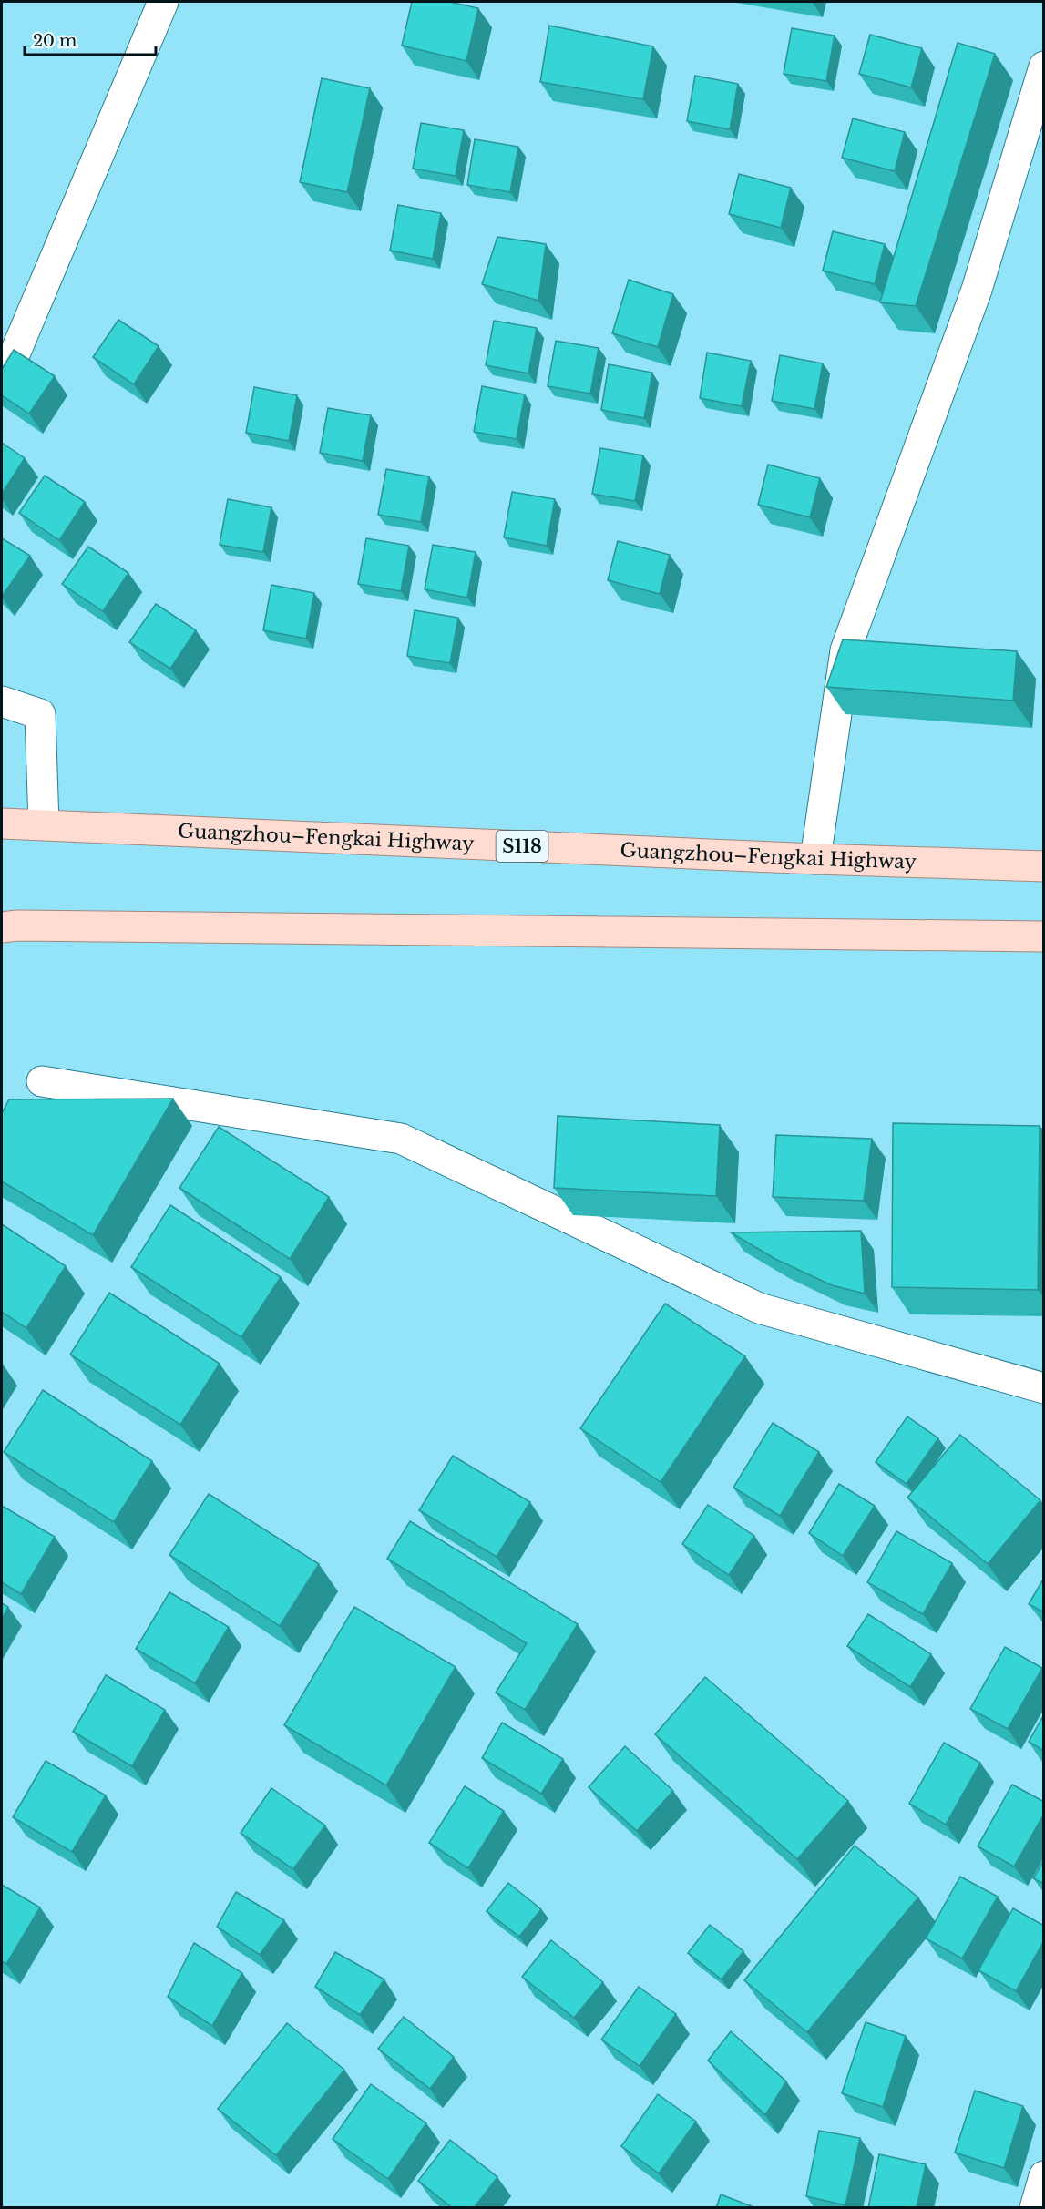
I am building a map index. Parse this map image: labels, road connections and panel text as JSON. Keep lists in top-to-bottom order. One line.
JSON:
{"streets":{"main road":["Guangzhou–Fengkai Highway","S118"]},"scale_bar":"20 m"}
